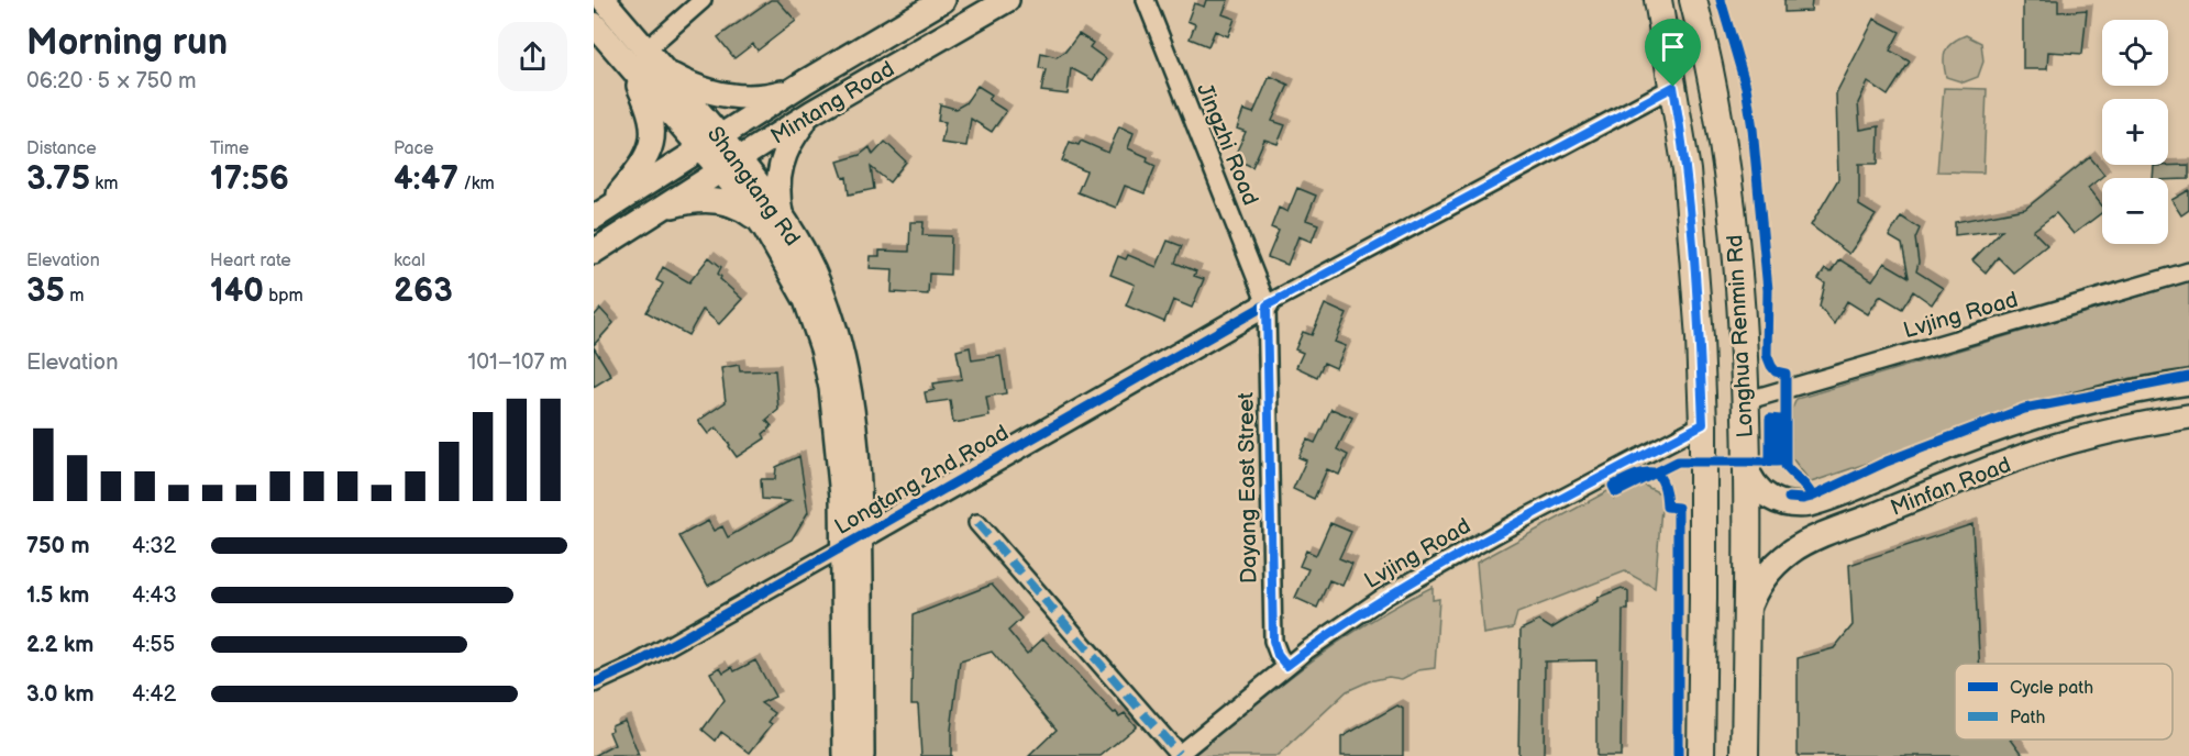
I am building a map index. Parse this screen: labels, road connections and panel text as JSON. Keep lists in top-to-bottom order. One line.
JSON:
{"streets":{"main road":["Mintang Road","Shangtang Rd","Longhua Renmin Rd","Longtang 2nd Road","Minfan Road"],"street":["Jingzhi Road","Lvjing Road","Dayang East Street"]},"crossings":[["Mintang Road","Shangtang Rd"],["Jingzhi Road","Longtang 2nd Road"],["Jingzhi Road","Dayang East Street"],["Shangtang Rd","Longtang 2nd Road"],["Lvjing Road","Longhua Renmin Rd"],["Lvjing Road","Dayang East Street"],["Longhua Renmin Rd","Minfan Road"],["Longtang 2nd Road","Dayang East Street"]],"legend":["Cycle path","Path"],"page":{"heading":["Morning run","06:20 · 5 × 750 m"],"map_buttons":["+","−"],"stats":[["Distance","3.75 km"],["Time","17:56"],["Pace","4:47 /km"],["Elevation","35 m"],["Heart rate","140 bpm"],["kcal","263"]],"chart":["Elevation","101–107 m"],"list":[{"name":"750 m","note":"4:32"},{"name":"1.5 km","note":"4:43"},{"name":"2.2 km","note":"4:55"},{"name":"3.0 km","note":"4:42"}]}}
